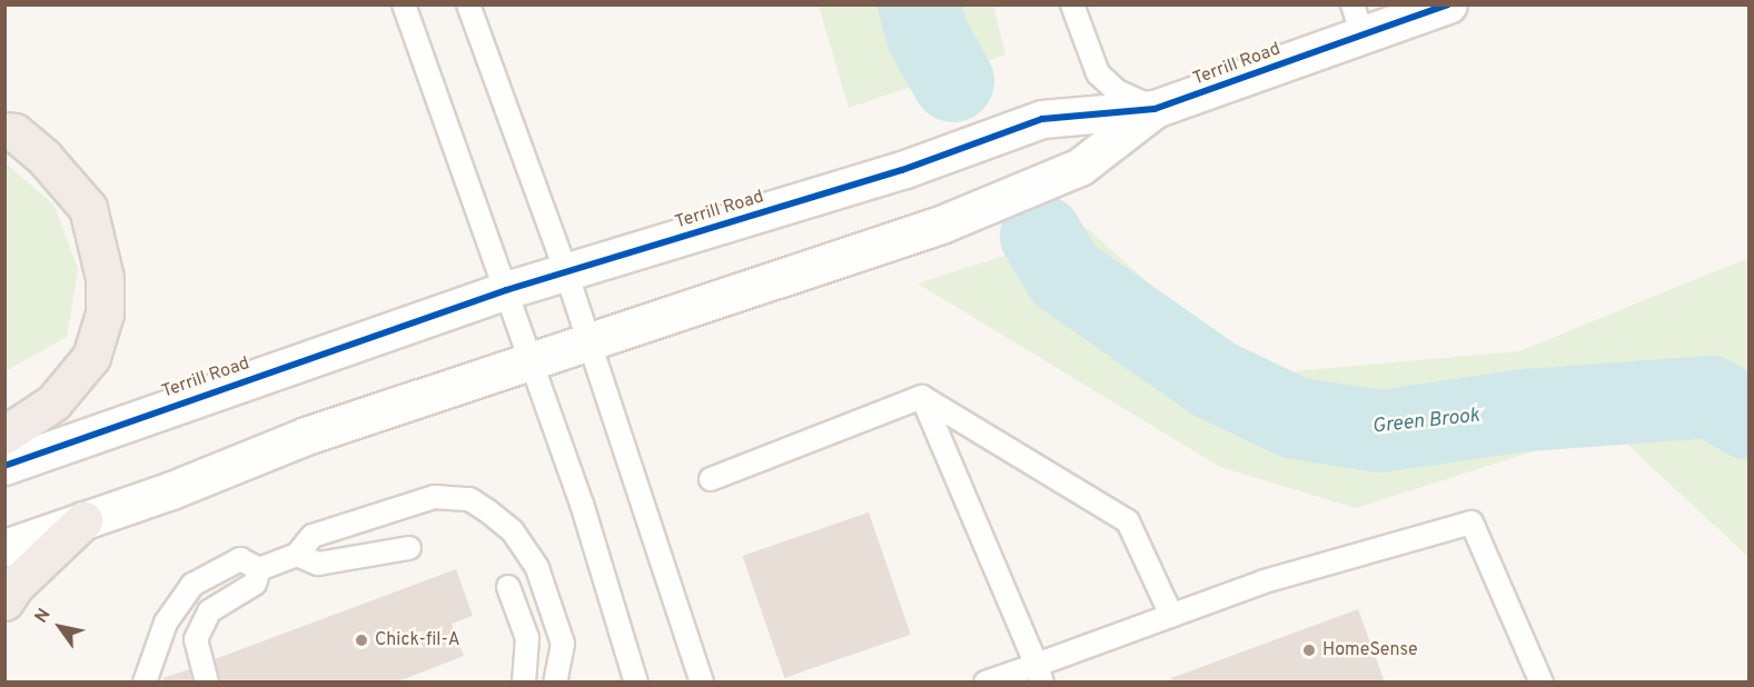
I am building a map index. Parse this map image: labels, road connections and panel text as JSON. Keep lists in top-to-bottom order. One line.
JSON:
{"streets":{"street":["Terrill Road"]},"water":["Green Brook"],"places":["Chick-fil-A","HomeSense"],"north":"top left"}
